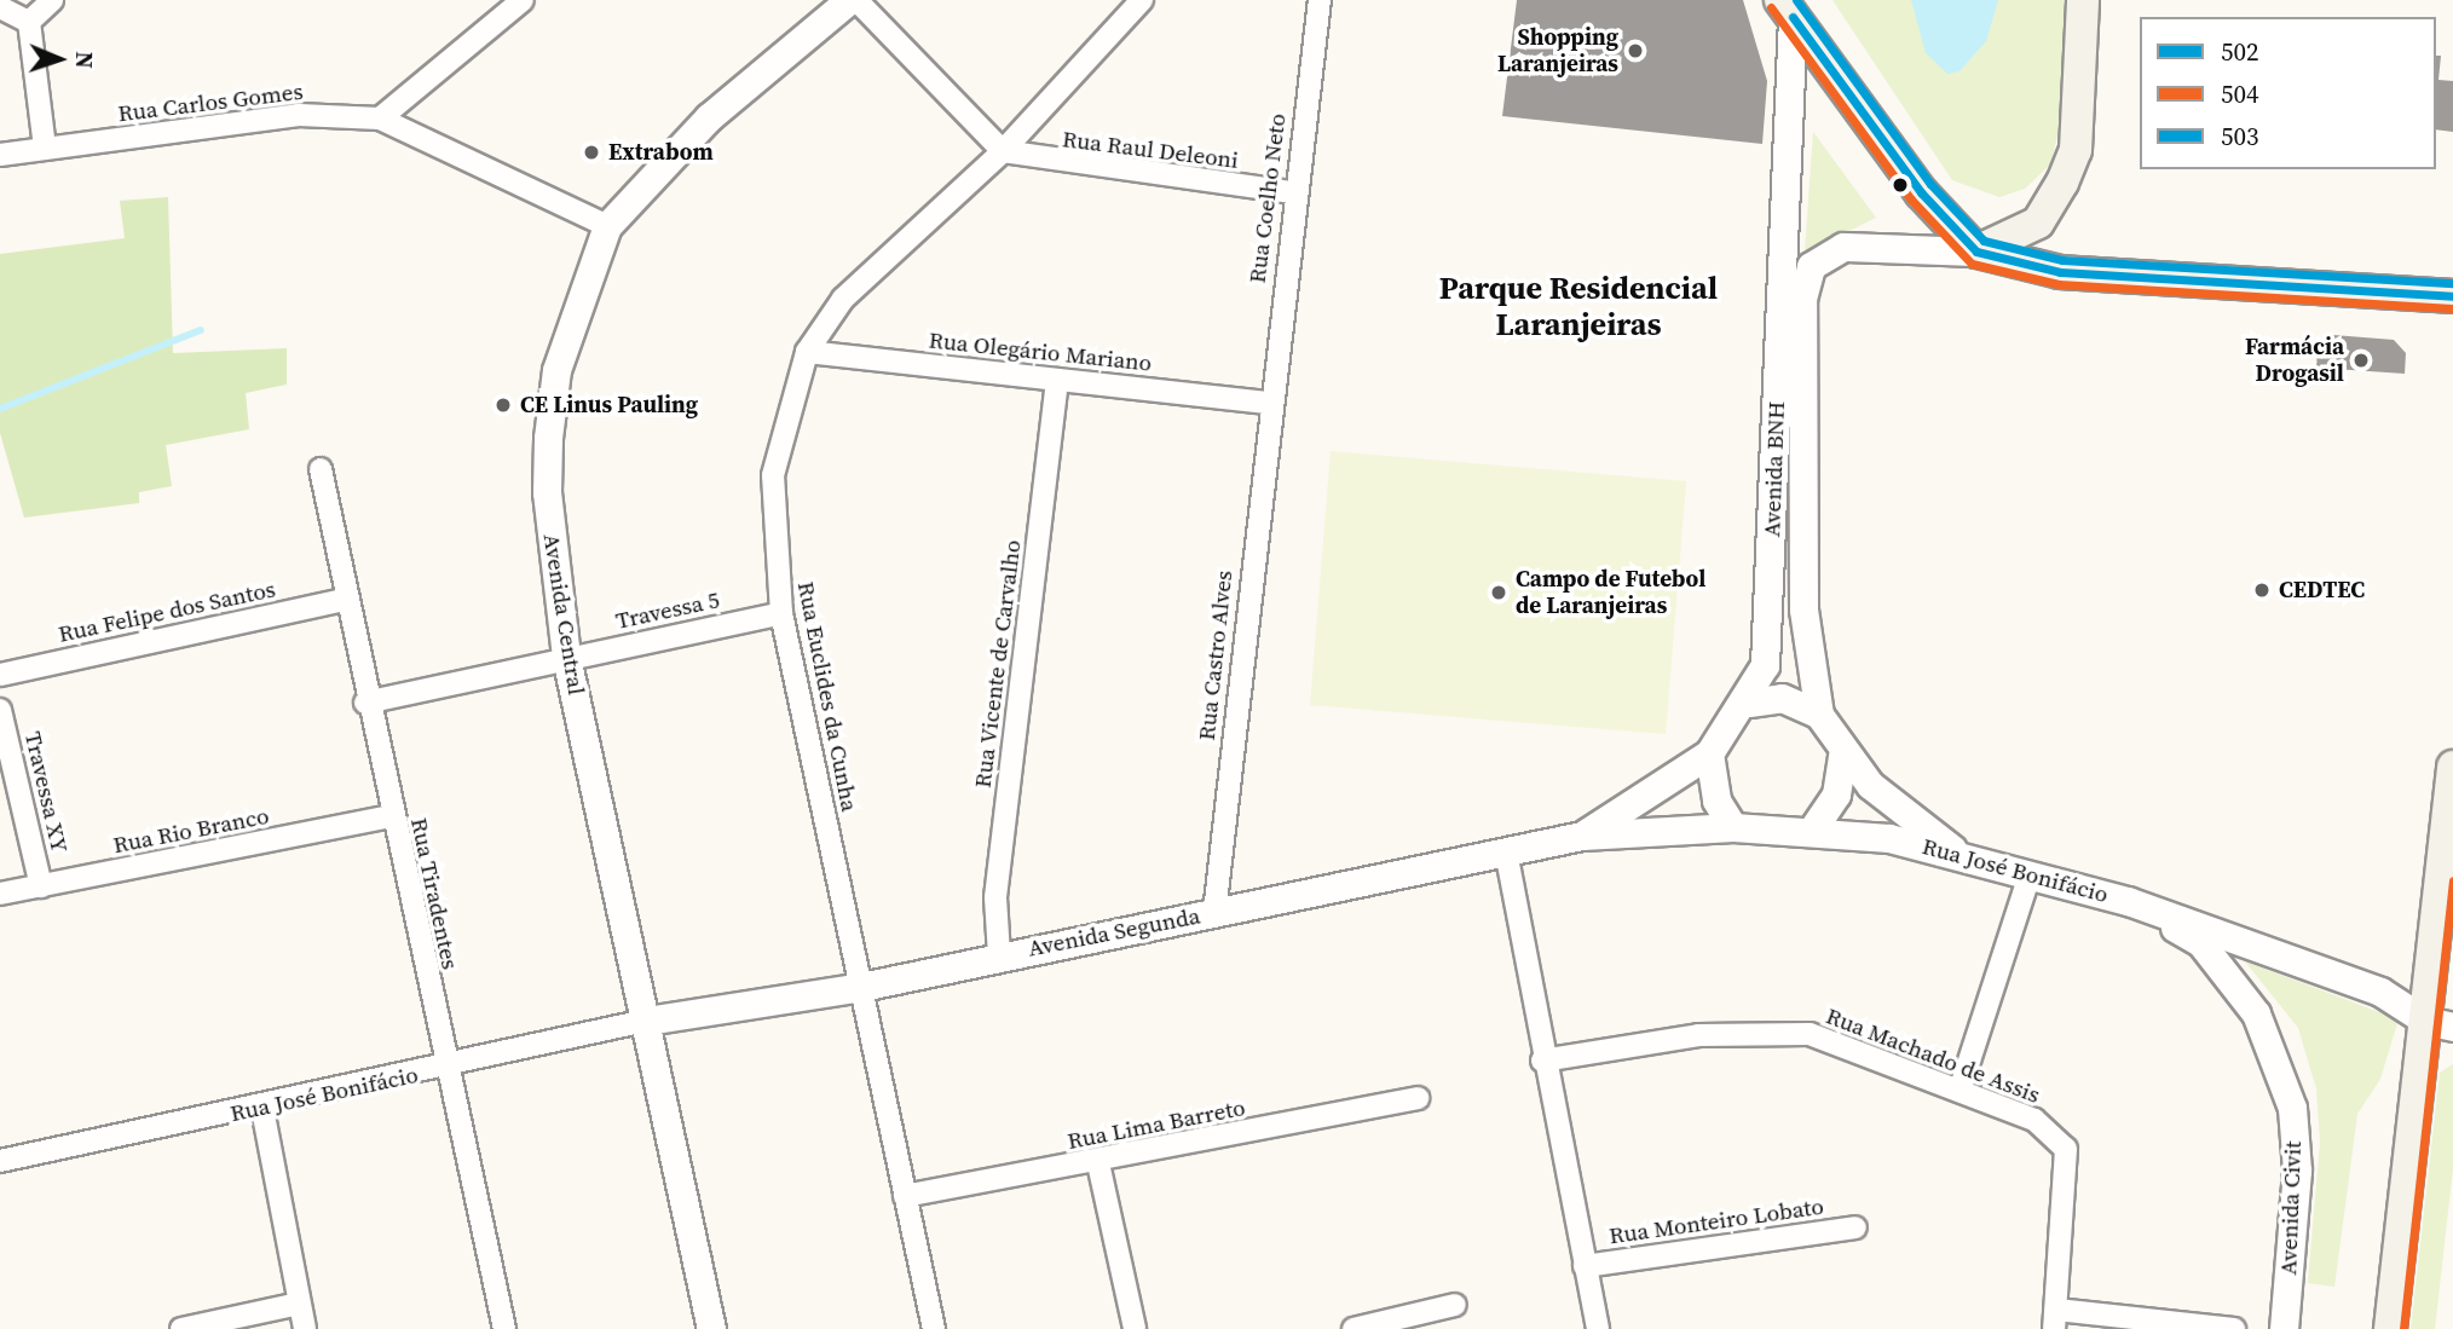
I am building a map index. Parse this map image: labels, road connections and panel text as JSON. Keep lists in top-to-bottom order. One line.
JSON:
{"streets":{"street":["Rua Carlos Gomes","Rua Raul Deleoni","Rua Coelho Neto","Rua Olegário Mariano","Avenida BNH","Travessa 5","Rua Felipe dos Santos","Avenida Central","Rua Castro Alves","Rua Vicente de Carvalho","Rua Euclides da Cunha","Travessa XY","Rua Rio Branco","Rua José Bonifácio","Rua Tiradentes","Avenida Segunda","Rua Machado de Assis","Rua Lima Barreto","Avenida Civit","Rua Monteiro Lobato"]},"crossings":[["Rua Carlos Gomes","Avenida Central"],["Rua Raul Deleoni","Rua Coelho Neto"],["Rua Raul Deleoni","Rua Euclides da Cunha"],["Rua Coelho Neto","Rua Olegário Mariano"],["Rua Coelho Neto","Rua Castro Alves"],["Rua Olegário Mariano","Rua Castro Alves"],["Rua Olegário Mariano","Rua Vicente de Carvalho"],["Rua Olegário Mariano","Rua Euclides da Cunha"],["Avenida BNH","Rua José Bonifácio"],["Avenida BNH","Avenida Segunda"],["Travessa 5","Avenida Central"],["Travessa 5","Rua Euclides da Cunha"],["Travessa 5","Rua Tiradentes"],["Rua Felipe dos Santos","Rua Tiradentes"],["Avenida Central","Rua José Bonifácio"],["Avenida Central","Avenida Segunda"],["Rua Castro Alves","Avenida Segunda"],["Rua Vicente de Carvalho","Avenida Segunda"],["Rua Euclides da Cunha","Avenida Segunda"],["Rua Euclides da Cunha","Rua Lima Barreto"],["Travessa XY","Rua Rio Branco"],["Rua Rio Branco","Rua Tiradentes"],["Rua José Bonifácio","Rua Tiradentes"],["Rua José Bonifácio","Avenida Segunda"],["Rua José Bonifácio","Avenida Civit"]],"districts":["Parque Residencial Laranjeiras"],"places":["Shopping Laranjeiras","Extrabom","Farmácia Drogasil","CE Linus Pauling","CEDTEC","Campo de Futebol de Laranjeiras"],"lines":["transit line 503","transit line 504","transit line 502"],"legend":["502","504","503"],"north":"right"}
